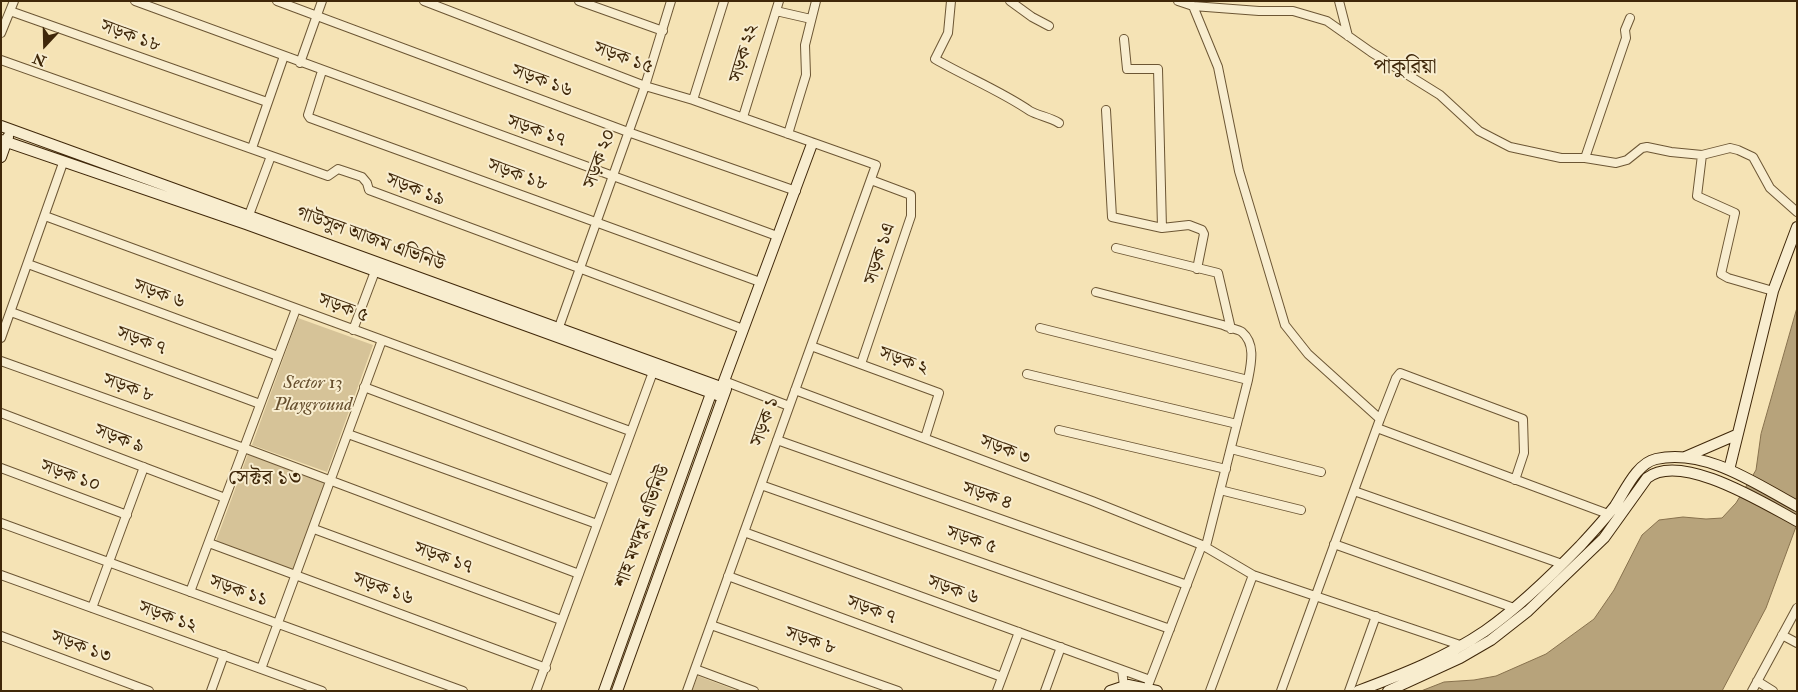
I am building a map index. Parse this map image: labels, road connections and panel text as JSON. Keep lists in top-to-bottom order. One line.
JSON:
{"streets":{"street":["সড়ক ১৮","সড়ক ২২","সড়ক ১৫","সড়ক ১৬","সড়ক ১৭","সড়ক ২০","সড়ক ১৯","গাউসুল আজম এভিনিউ","সড়ক ১এ","সড়ক ৬","সড়ক ৫","সড়ক ৭","সড়ক ২","সড়ক ৮","সড়ক ১","সড়ক ৯","সড়ক ৩","সড়ক ১০","সড়ক ৪","শাহ মখদুম এভিনিউ","সড়ক ১১","সড়ক ১২","সড়ক ১৩"]},"crossings":[["সড়ক ১৮","সড়ক ১৭"],["সড়ক ১৮","সড়ক ২০"],["সড়ক ১৮","শাহ মখদুম এভিনিউ"],["সড়ক ২২","সড়ক ১৫"],["সড়ক ১৫","সড়ক ২০"],["সড়ক ১৫","সড়ক ১"],["সড়ক ১৫","শাহ মখদুম এভিনিউ"],["সড়ক ১৬","সড়ক ২০"],["সড়ক ১৬","শাহ মখদুম এভিনিউ"],["সড়ক ১৭","সড়ক ২০"],["সড়ক ১৭","শাহ মখদুম এভিনিউ"],["সড়ক ২০","সড়ক ১৯"],["সড়ক ২০","গাউসুল আজম এভিনিউ"],["সড়ক ১৯","শাহ মখদুম এভিনিউ"],["গাউসুল আজম এভিনিউ","শাহ মখদুম এভিনিউ"],["সড়ক ১এ","সড়ক ২"],["সড়ক ১এ","সড়ক ১"],["সড়ক ৬","সড়ক ১"],["সড়ক ৫","সড়ক ১"],["সড়ক ৭","সড়ক ১"],["সড়ক ২","সড়ক ১"],["সড়ক ২","সড়ক ৩"],["সড়ক ৮","সড়ক ১"],["সড়ক ১","সড়ক ৩"],["সড়ক ১","সড়ক ৪"]],"districts":["পাকুরিয়া","সেক্টর ১৩"],"parks":["Sector 13 Playground"],"north":"bottom"}
